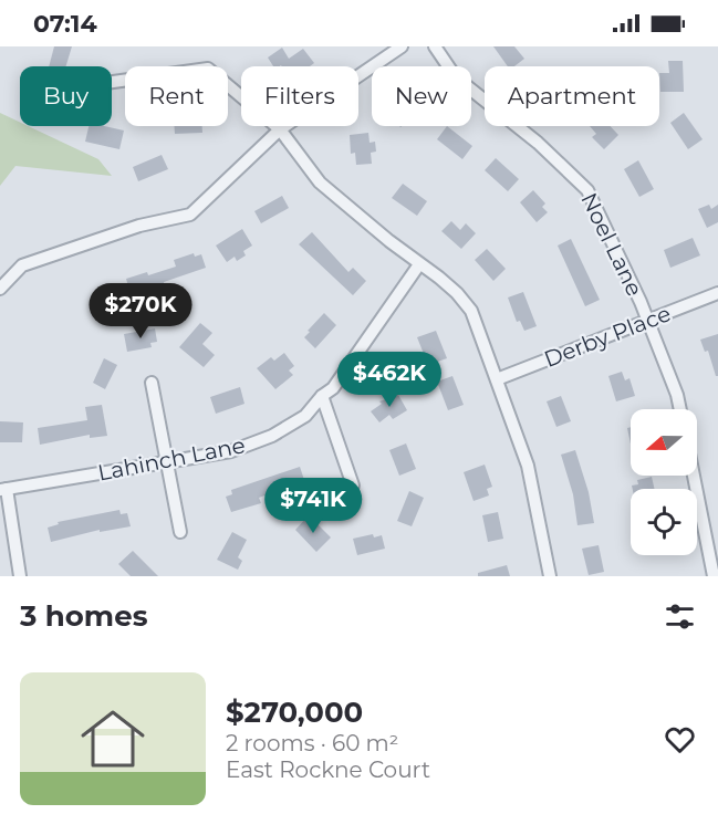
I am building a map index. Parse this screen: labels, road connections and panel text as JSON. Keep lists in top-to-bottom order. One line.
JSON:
{"streets":{"street":["Noel Lane","Derby Place","Lahinch Lane"]},"crossings":[["Noel Lane","Derby Place"]],"north":"left","page":{"status":"07:14","chip":["Buy","Rent","Filters","New","Apartment"],"price":["$270K","$462K","$741K"],"heading":"3 homes","list":[{"name":"$270,000","note":"2 rooms · 60 m² · East Rockne Court"}]}}
